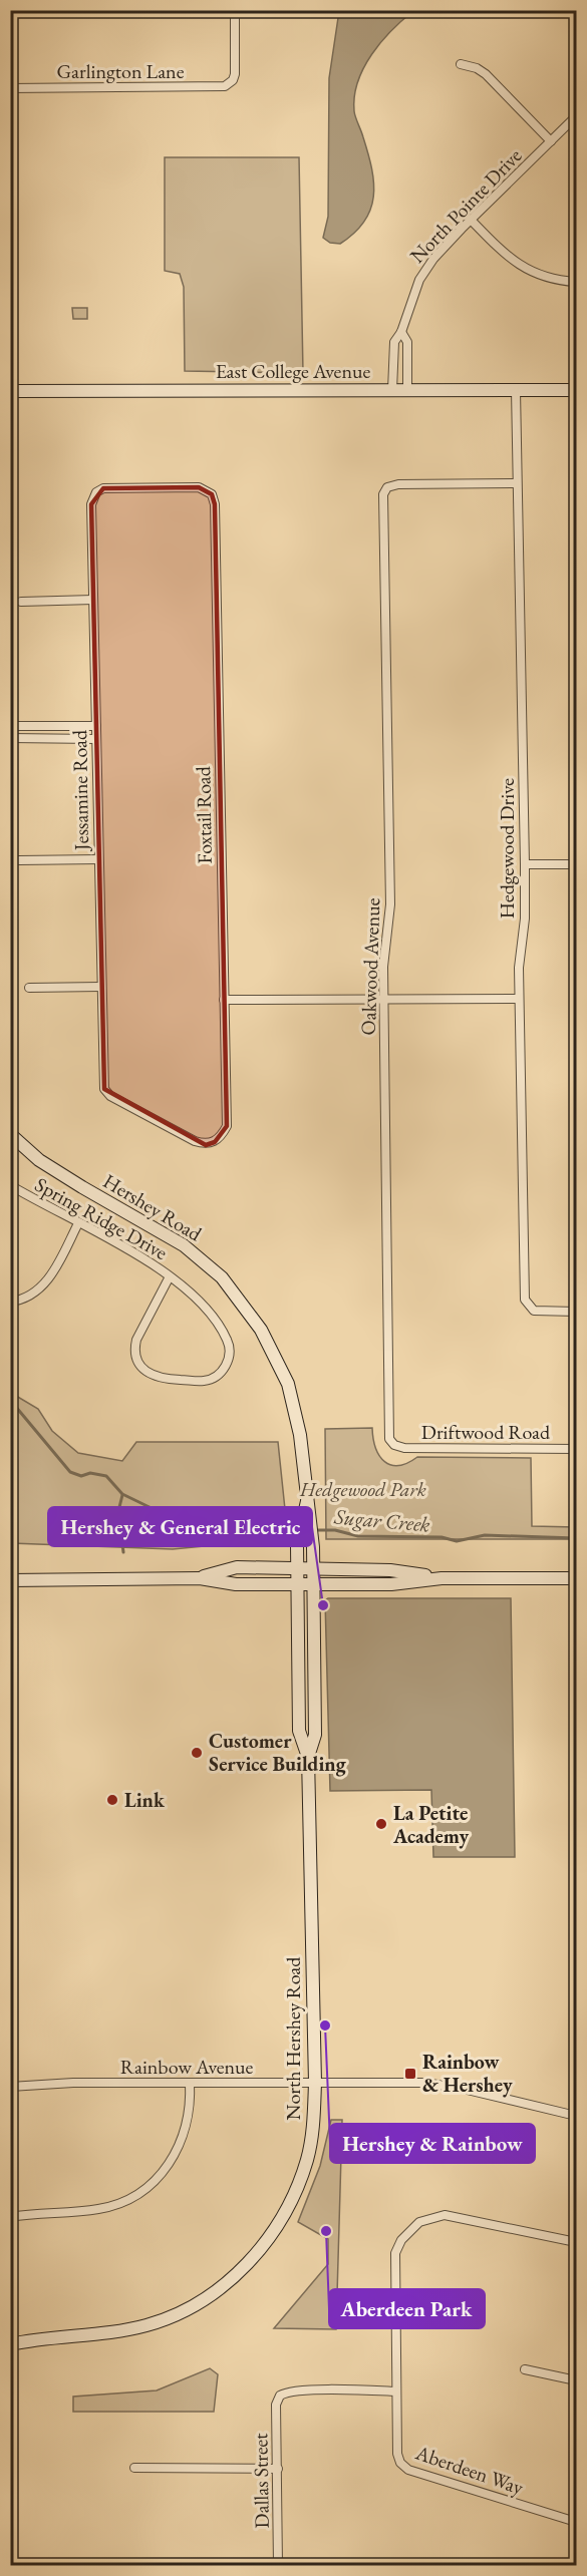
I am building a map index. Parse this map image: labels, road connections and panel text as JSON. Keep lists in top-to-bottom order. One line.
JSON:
{"streets":{"main road":["East College Avenue","Hershey Road","North Hershey Road"],"street":["Garlington Lane","North Pointe Drive","Jessamine Road","Foxtail Road","Hedgewood Drive","Oakwood Avenue","Spring Ridge Drive","Driftwood Road","Rainbow Avenue","Aberdeen Way","Dallas Street"]},"crossings":[["North Pointe Drive","East College Avenue"],["East College Avenue","Hedgewood Drive"],["Jessamine Road","Foxtail Road"],["Hedgewood Drive","Oakwood Avenue"],["Oakwood Avenue","Driftwood Road"],["Hershey Road","North Hershey Road"],["North Hershey Road","Rainbow Avenue"],["Aberdeen Way","Dallas Street"]],"water":["Sugar Creek"],"parks":["Hedgewood Park"],"places":{"other":["Hershey & General Electric","Customer Service Building","Link","La Petite Academy","Hershey & Rainbow","Aberdeen Park"],"transit":["Rainbow & Hershey"]}}
